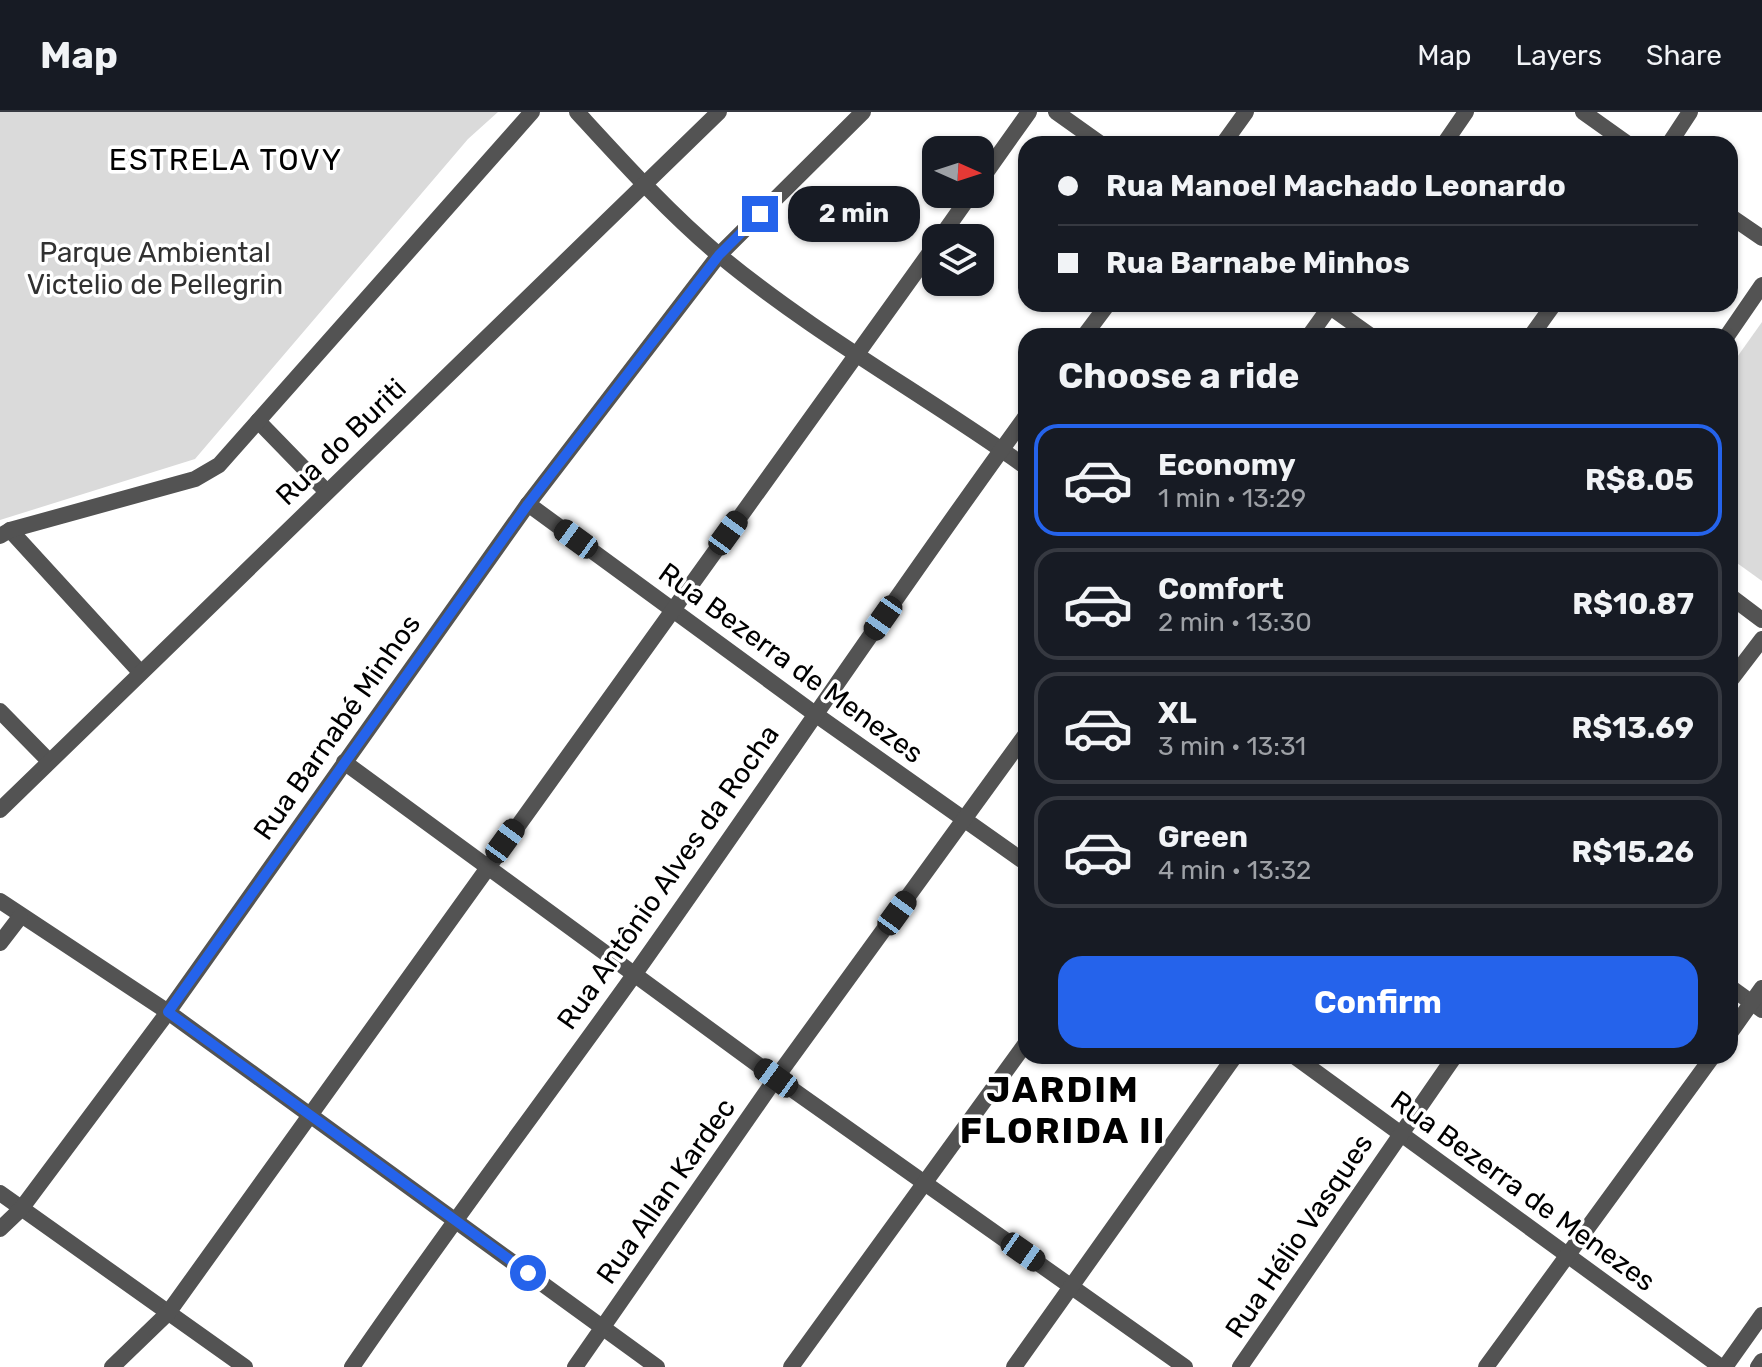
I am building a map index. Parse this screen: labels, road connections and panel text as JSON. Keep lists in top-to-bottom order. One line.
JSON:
{"streets":{"street":["Rua do Buriti","Rua Bezerra de Menezes","Rua Barnabé Minhos","Rua Antônio Alves da Rocha","Rua Allan Kardec","Rua Hélio Vasques"]},"crossings":[["Rua Bezerra de Menezes","Rua Barnabé Minhos"],["Rua Bezerra de Menezes","Rua Antônio Alves da Rocha"],["Rua Bezerra de Menezes","Rua Allan Kardec"],["Rua Bezerra de Menezes","Rua Hélio Vasques"]],"districts":["ESTRELA TOVY","JARDIM FLORIDA II"],"parks":["Parque Ambiental Victelio de Pellegrin"],"north":"right","page":{"header":"Map","nav":["Map","Layers","Share"],"banner":["Rua Manoel Machado Leonardo","Rua Barnabe Minhos"],"bubble":"2 min","heading":"Choose a ride","list":[{"name":"Economy","note":"1 min · 13:29","value":"R$8.05"},{"name":"Comfort","note":"2 min · 13:30","value":"R$10.87"},{"name":"XL","note":"3 min · 13:31","value":"R$13.69"},{"name":"Green","note":"4 min · 13:32","value":"R$15.26"}],"buttons":"Confirm"}}
